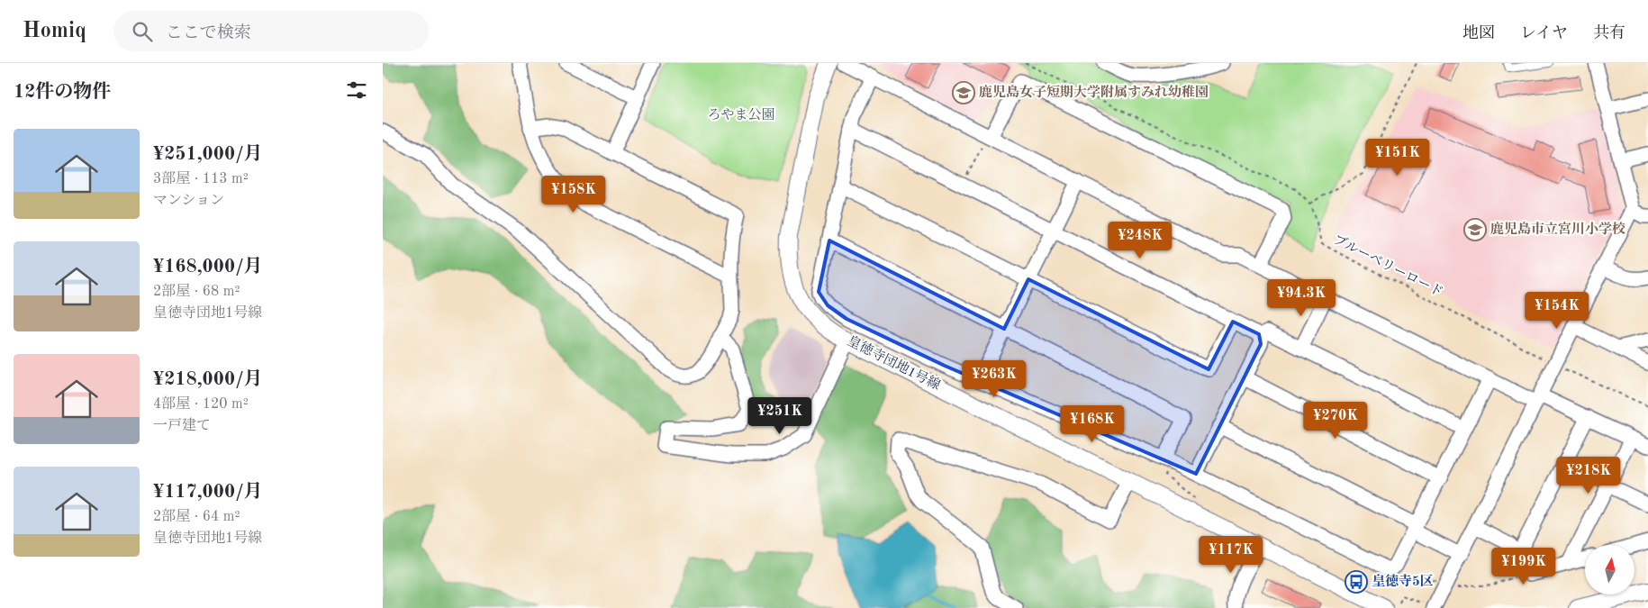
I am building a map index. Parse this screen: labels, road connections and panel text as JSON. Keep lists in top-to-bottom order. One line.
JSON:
{"streets":{"street":["皇徳寺団地1号線"],"path":["ブルーベリーロード"]},"parks":["ろやま公園"],"places":{"school or university":["鹿児島女子短期大学附属すみれ幼稚園","鹿児島市立宮川小学校"],"bus stop":["皇徳寺5区"]},"north":"top","page":{"header":"Homiq","search":"ここで検索","nav":["地図","レイヤ","共有"],"heading":"12件の物件","list":[{"name":"¥251,000/月","note":"3部屋 · 113 m² · マンション"},{"name":"¥168,000/月","note":"2部屋 · 68 m² · 皇徳寺団地1号線"},{"name":"¥218,000/月","note":"4部屋 · 120 m² · 一戸建て"},{"name":"¥117,000/月","note":"2部屋 · 64 m² · 皇徳寺団地1号線"}],"price":["¥151K","¥158K","¥248K","¥94.3K","¥154K","¥263K","¥251K","¥270K","¥168K","¥218K","¥117K","¥199K"]}}
